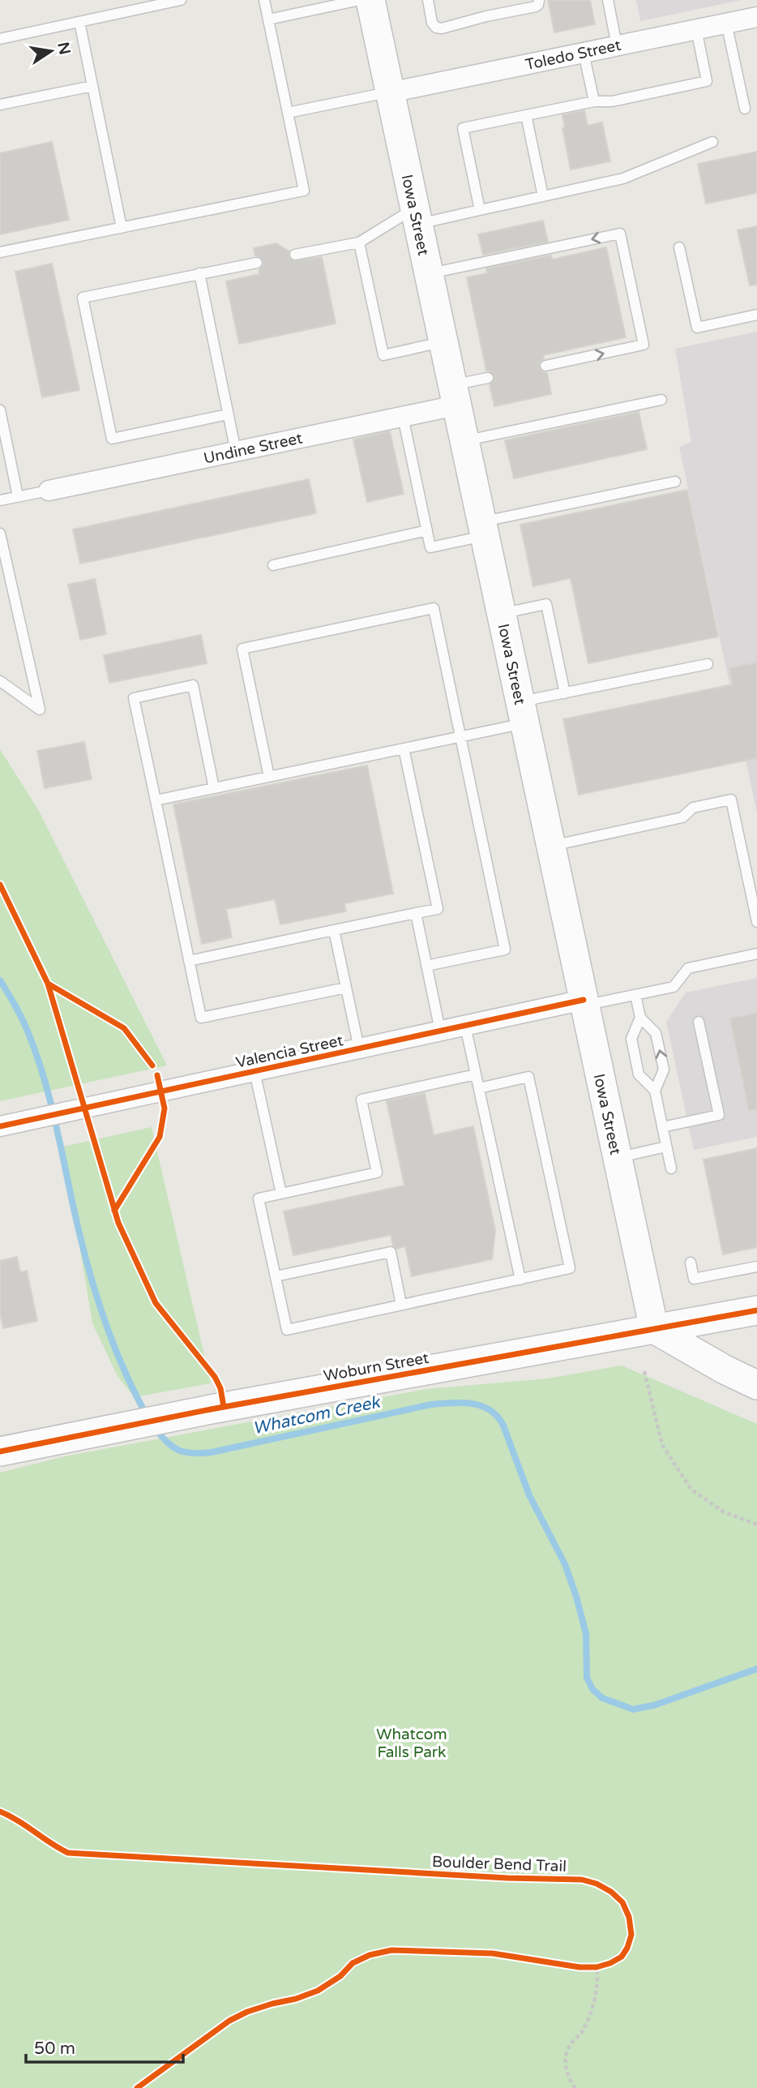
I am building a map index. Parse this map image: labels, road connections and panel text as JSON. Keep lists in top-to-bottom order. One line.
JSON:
{"streets":{"main road":["Iowa Street","Woburn Street"],"street":["Toledo Street","Undine Street","Valencia Street"],"cycle path":["Boulder Bend Trail"]},"crossings":[["Toledo Street","Iowa Street"],["Iowa Street","Undine Street"],["Iowa Street","Valencia Street"],["Iowa Street","Woburn Street"]],"water":["Whatcom Creek"],"parks":["Whatcom Falls Park"],"scale_bar":"50 m","north":"right"}
